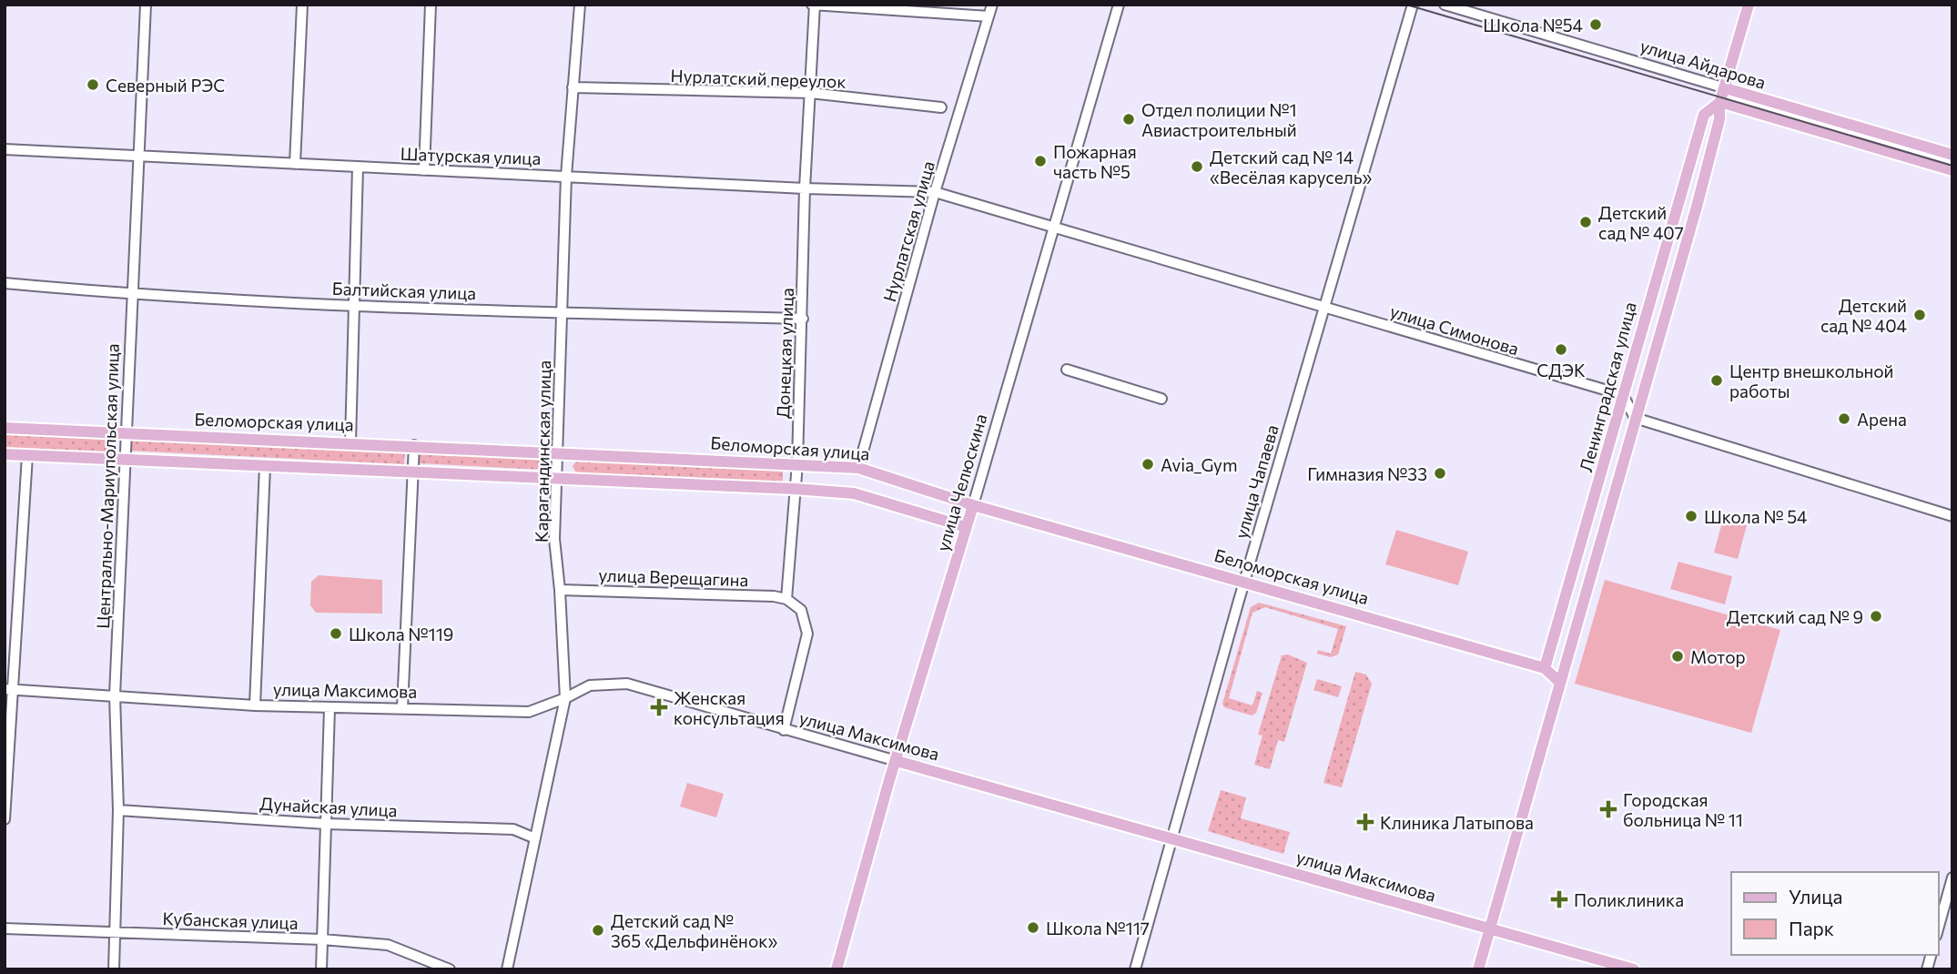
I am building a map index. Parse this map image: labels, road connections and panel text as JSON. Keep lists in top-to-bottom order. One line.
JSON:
{"streets":{"main road":["улица Айдарова","Ленинградская улица","Беломорская улица","улица Челюскина","улица Максимова"],"street":["Нурлатский переулок","Шатурская улица","Нурлатская улица","Балтийская улица","улица Симонова","Донецкая улица","Карагандинская улица","улица Чапаева","Центрально-Мариупольская улица","улица Верещагина","Дунайская улица","Кубанская улица"]},"crossings":[["улица Айдарова","Ленинградская улица"],["Нурлатский переулок","Донецкая улица"],["Нурлатский переулок","Карагандинская улица"],["Шатурская улица","Нурлатская улица"],["Шатурская улица","улица Симонова"],["Шатурская улица","Донецкая улица"],["Шатурская улица","Карагандинская улица"],["Шатурская улица","Центрально-Мариупольская улица"],["Нурлатская улица","улица Симонова"],["Нурлатская улица","Беломорская улица"],["Балтийская улица","Донецкая улица"],["Балтийская улица","Карагандинская улица"],["Балтийская улица","Центрально-Мариупольская улица"],["улица Симонова","Ленинградская улица"],["улица Симонова","улица Чапаева"],["улица Симонова","улица Челюскина"],["Донецкая улица","Беломорская улица"],["Донецкая улица","улица Верещагина"],["Ленинградская улица","Беломорская улица"],["Ленинградская улица","улица Максимова"],["Беломорская улица","Карагандинская улица"],["Беломорская улица","улица Чапаева"],["Беломорская улица","улица Челюскина"],["Беломорская улица","Центрально-Мариупольская улица"],["Карагандинская улица","улица Верещагина"],["Карагандинская улица","улица Максимова"],["Карагандинская улица","Дунайская улица"],["улица Чапаева","улица Максимова"],["улица Челюскина","улица Максимова"],["Центрально-Мариупольская улица","улица Максимова"],["Центрально-Мариупольская улица","Дунайская улица"],["Центрально-Мариупольская улица","Кубанская улица"]],"places":{"other":["Школа №54","Северный РЭС","Отдел полиции №1 Авиастроительный","Пожарная часть №5","Детский сад № 14 «Весёлая карусель»","Детский сад № 407","Детский сад № 404","СДЭК","Центр внешкольной работы","Арена","Avia_Gym","Гимназия №33","Школа № 54","Детский сад № 9","Школа №119","Мотор","Школа №117","Детский сад № 365 «Дельфинёнок»"],"health":["Женская консультация","Городская больница № 11","Клиника Латыпова","Поликлиника"]},"legend":["Улица","Парк"]}
